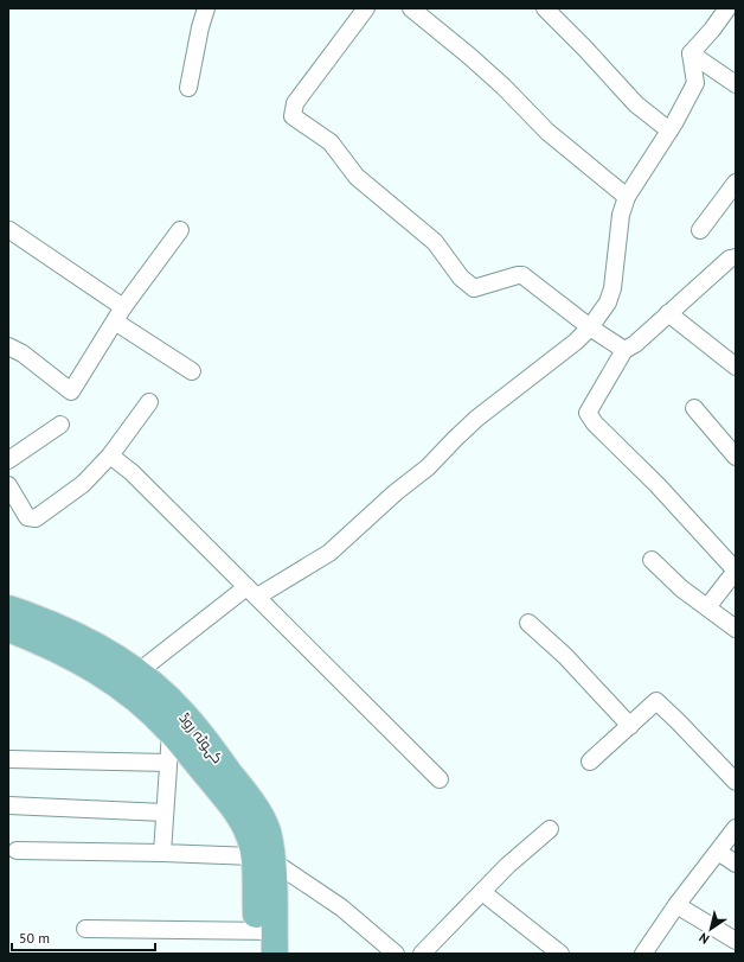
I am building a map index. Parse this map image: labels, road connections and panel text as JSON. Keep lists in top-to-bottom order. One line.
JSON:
{"streets":{"main road":["کہوٹہ روڈ"]},"scale_bar":"50 m","north":"bottom left"}
